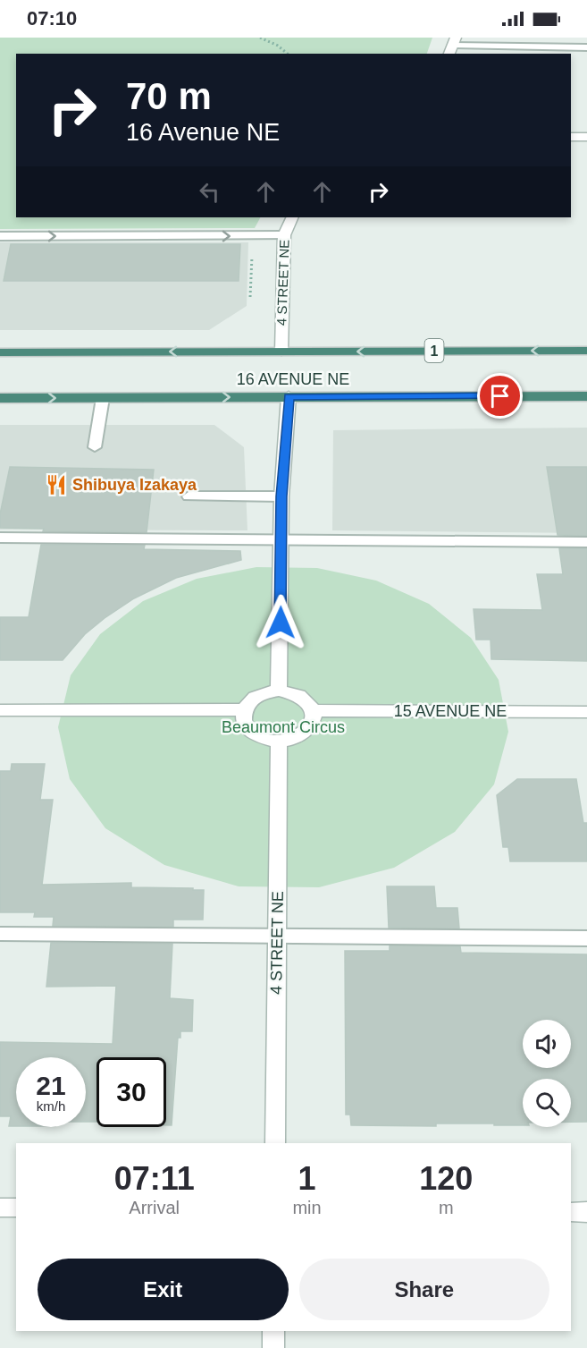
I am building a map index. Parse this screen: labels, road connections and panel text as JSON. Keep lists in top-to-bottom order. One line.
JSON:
{"streets":{"highway":["1","16 AVENUE NE"],"street":["4 STREET NE","15 AVENUE NE"]},"crossings":[["4 STREET NE","16 AVENUE NE"],["4 STREET NE","15 AVENUE NE"]],"parks":["Beaumont Circus"],"places":{"restaurant":["Shibuya Izakaya"]},"page":{"status":"07:10","turn":["70 m","16 Avenue NE"],"speed":"21 km/h","limit":"30","eta":["07:11","Arrival","1","min","120","m"],"buttons":["Exit","Share"]}}
